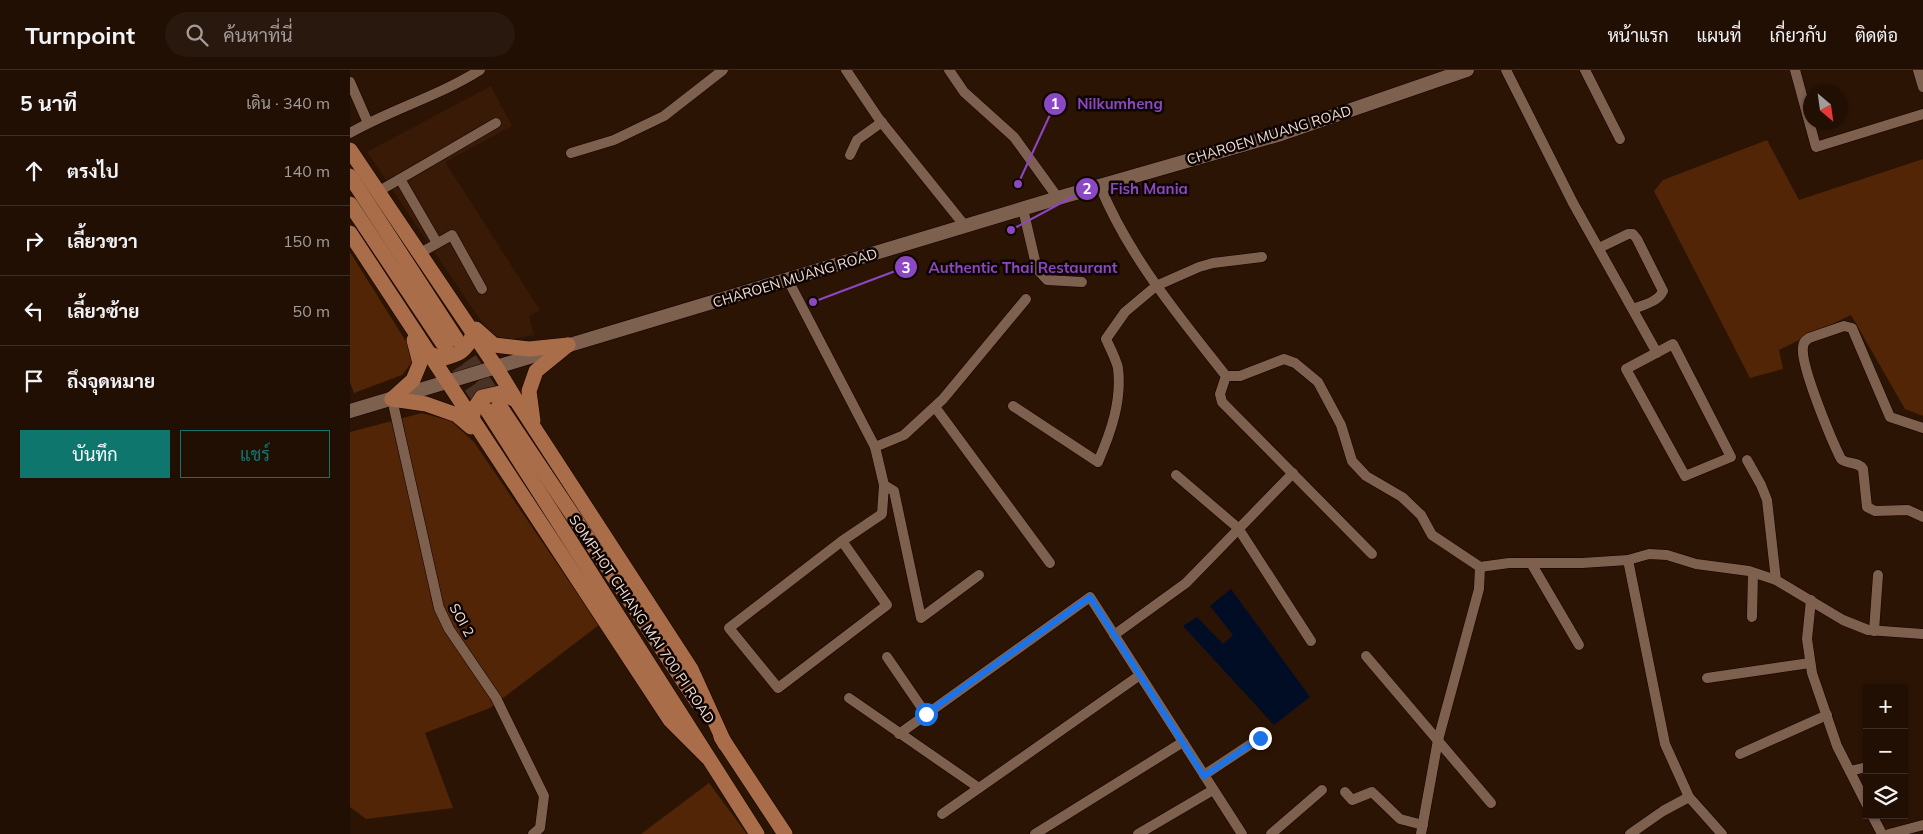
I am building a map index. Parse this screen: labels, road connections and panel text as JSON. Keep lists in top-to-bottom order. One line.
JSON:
{"streets":{"main road":["CHAROEN MUANG ROAD","SOMPHOT CHIANG MAI 700 PI ROAD"],"street":["SOI 2"]},"crossings":[["CHAROEN MUANG ROAD","SOI 2"]],"places":["Nilkumheng","Fish Mania","Authentic Thai Restaurant"],"north":"bottom right","page":{"header":"Turnpoint","search":"ค้นหาที่นี่","nav":["หน้าแรก","แผนที่","เกี่ยวกับ","ติดต่อ"],"heading":["5 นาที","เดิน · 340 m"],"list":[["ตรงไป","140 m"],["เลี้ยวขวา","150 m"],["เลี้ยวซ้าย","50 m"],"ถึงจุดหมาย"],"buttons":["บันทึก","แชร์"],"map_buttons":["+","−"]}}
